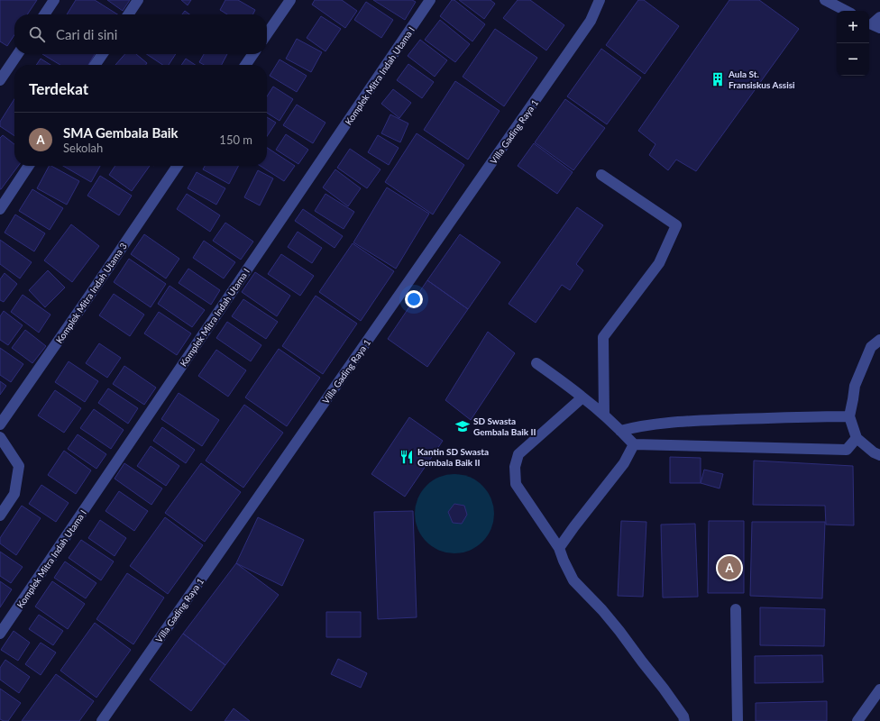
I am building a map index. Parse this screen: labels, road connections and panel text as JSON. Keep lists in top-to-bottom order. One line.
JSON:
{"streets":{"street":["Komplek Mitra Indah Utama I","Villa Gading Raya 1","Komplek Mitra Indah Utama 3"]},"places":{"building":["Aula St. Fransiskus Assisi"],"school or university":["SD Swasta Gembala Baik II"],"restaurant":["Kantin SD Swasta Gembala Baik II"]},"page":{"map_buttons":["+","−"],"search":"Cari di sini","heading":"Terdekat","list":[{"mark":"A","name":"SMA Gembala Baik","note":"Sekolah","value":"150 m"}],"pins":"A"}}
